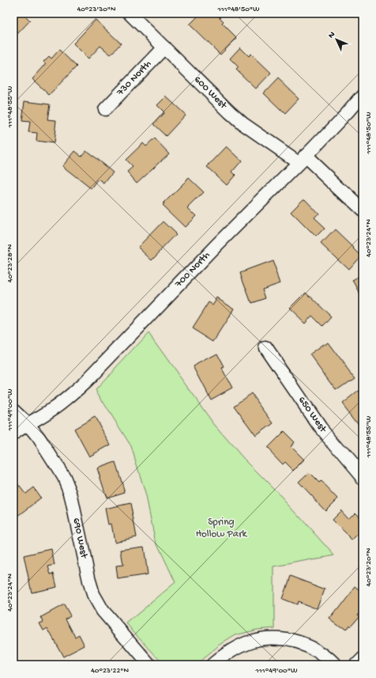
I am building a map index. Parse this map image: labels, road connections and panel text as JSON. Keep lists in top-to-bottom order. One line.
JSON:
{"streets":{"street":["730 North","600 West","700 North","650 West","690 West"]},"crossings":[["730 North","600 West"],["600 West","700 North"],["700 North","690 West"]],"parks":["Spring Hollow Park"],"north":"top left","coordinates":["40°23'30\"N","111°48'50\"W","111°48'55\"W","40°23'24\"N","40°23'28\"N","111°49'00\"W","40°23'20\"N","40°23'22\"N"]}
